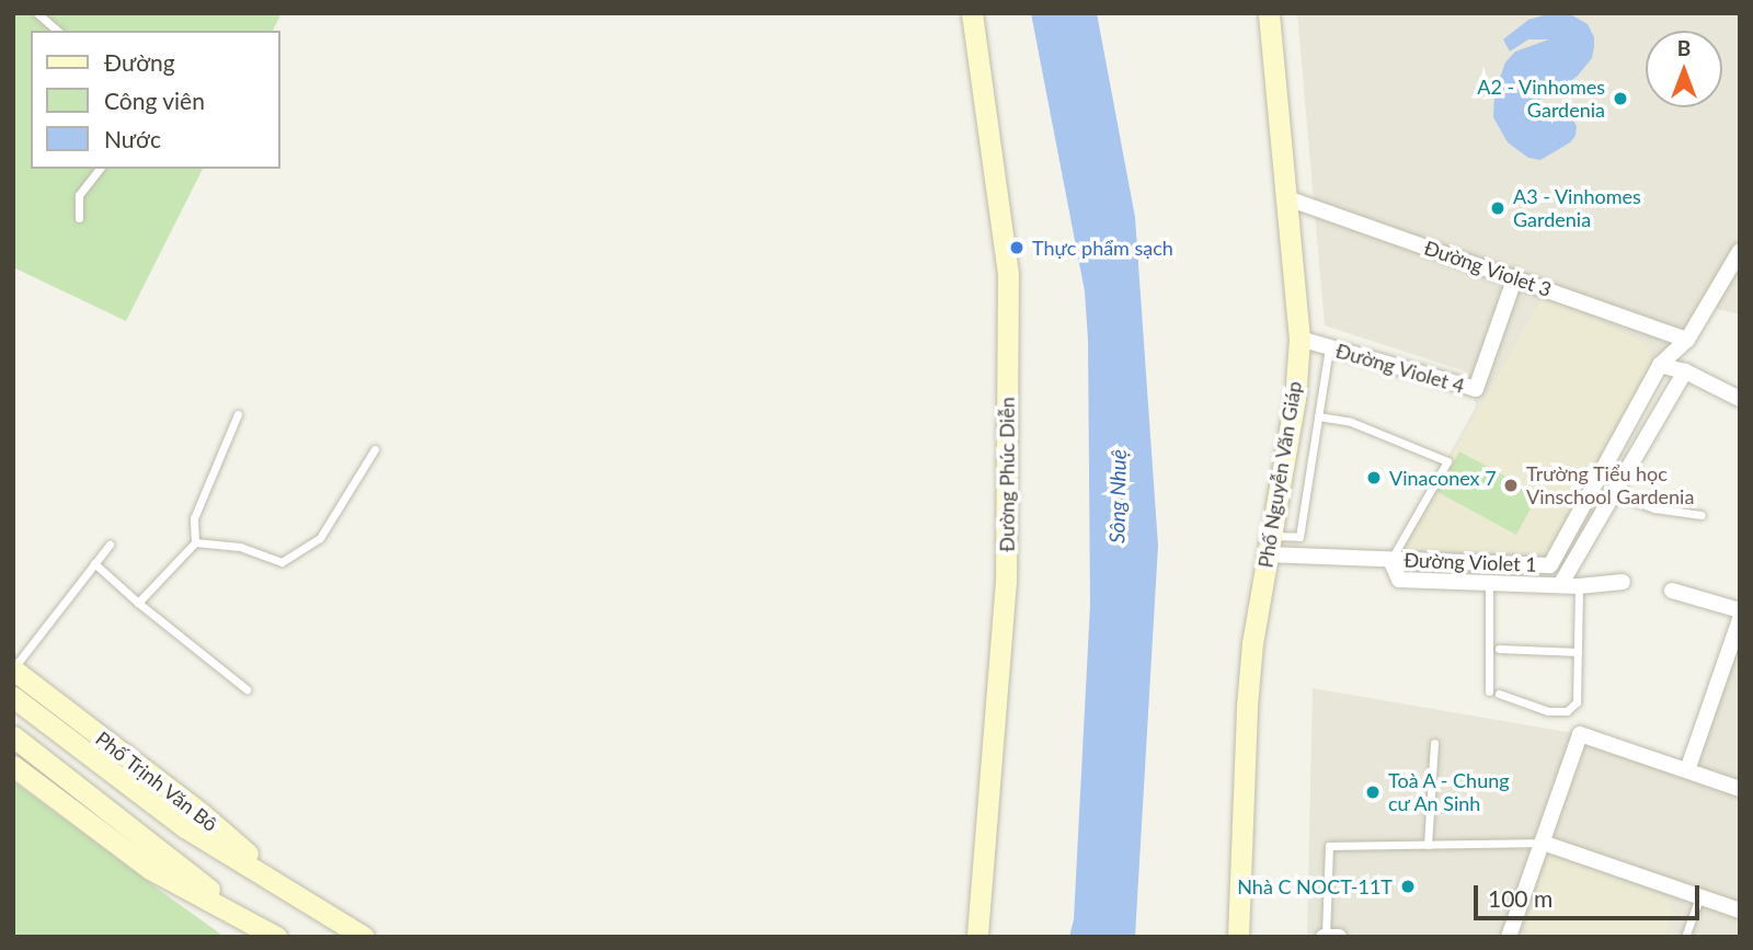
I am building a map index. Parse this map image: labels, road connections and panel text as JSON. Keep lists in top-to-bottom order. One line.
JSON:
{"streets":{"street":["Đường Violet 3","Đường Violet 4","Đường Phúc Diễn","Phố Nguyễn Văn Giáp","Đường Violet 1","Phố Trịnh Văn Bô"]},"crossings":[["Đường Violet 3","Đường Violet 4"],["Đường Violet 3","Phố Nguyễn Văn Giáp"],["Đường Violet 3","Đường Violet 1"],["Đường Violet 4","Phố Nguyễn Văn Giáp"]],"water":["Sông Nhuệ"],"places":["A2 - Vinhomes Gardenia","A3 - Vinhomes Gardenia","Thực phẩm sạch","Vinaconex 7","Trường Tiểu học Vinschool Gardenia","Toà A - Chung cư An Sinh","Nhà C NOCT-11T"],"legend":["Đường","Công viên","Nước"],"scale_bar":"100 m","north":"top"}
